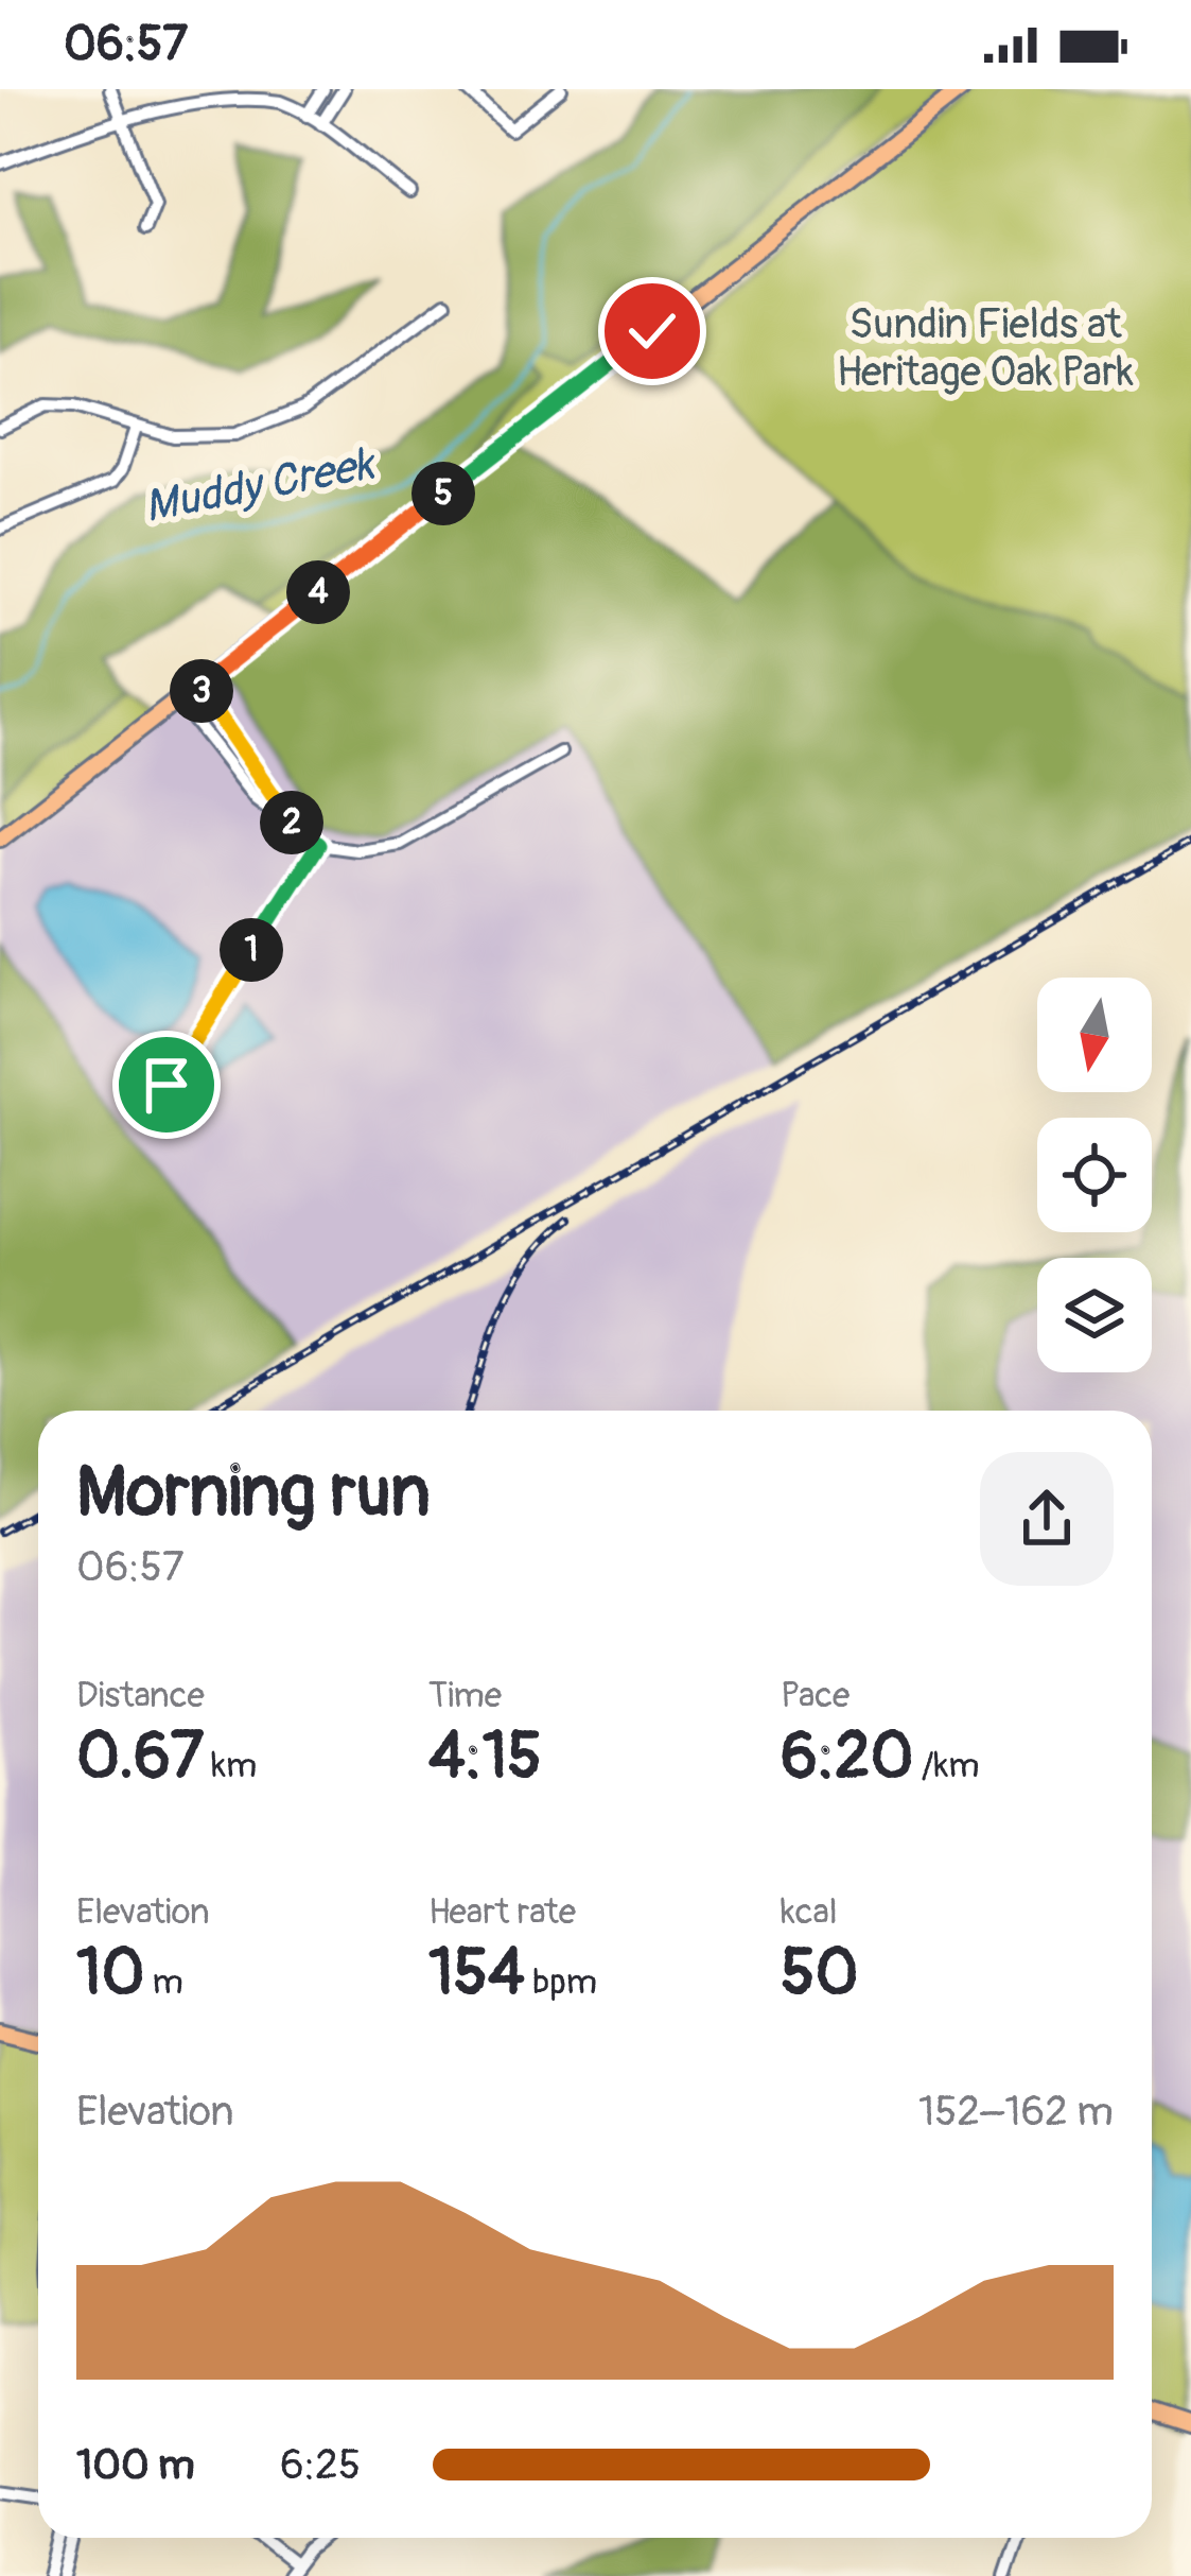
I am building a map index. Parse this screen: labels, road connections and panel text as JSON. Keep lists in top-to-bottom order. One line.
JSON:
{"water":["Muddy Creek"],"parks":["Sundin Fields at Heritage Oak Park"],"north":"bottom","page":{"status":"06:57","pins":["5","4","3","2","1"],"heading":["Morning run","06:57"],"stats":[["Distance","0.67 km"],["Time","4:15"],["Pace","6:20 /km"],["Elevation","10 m"],["Heart rate","154 bpm"],["kcal","50"]],"chart":["Elevation","152–162 m"],"list":[{"name":"100 m","note":"6:25"}]}}
